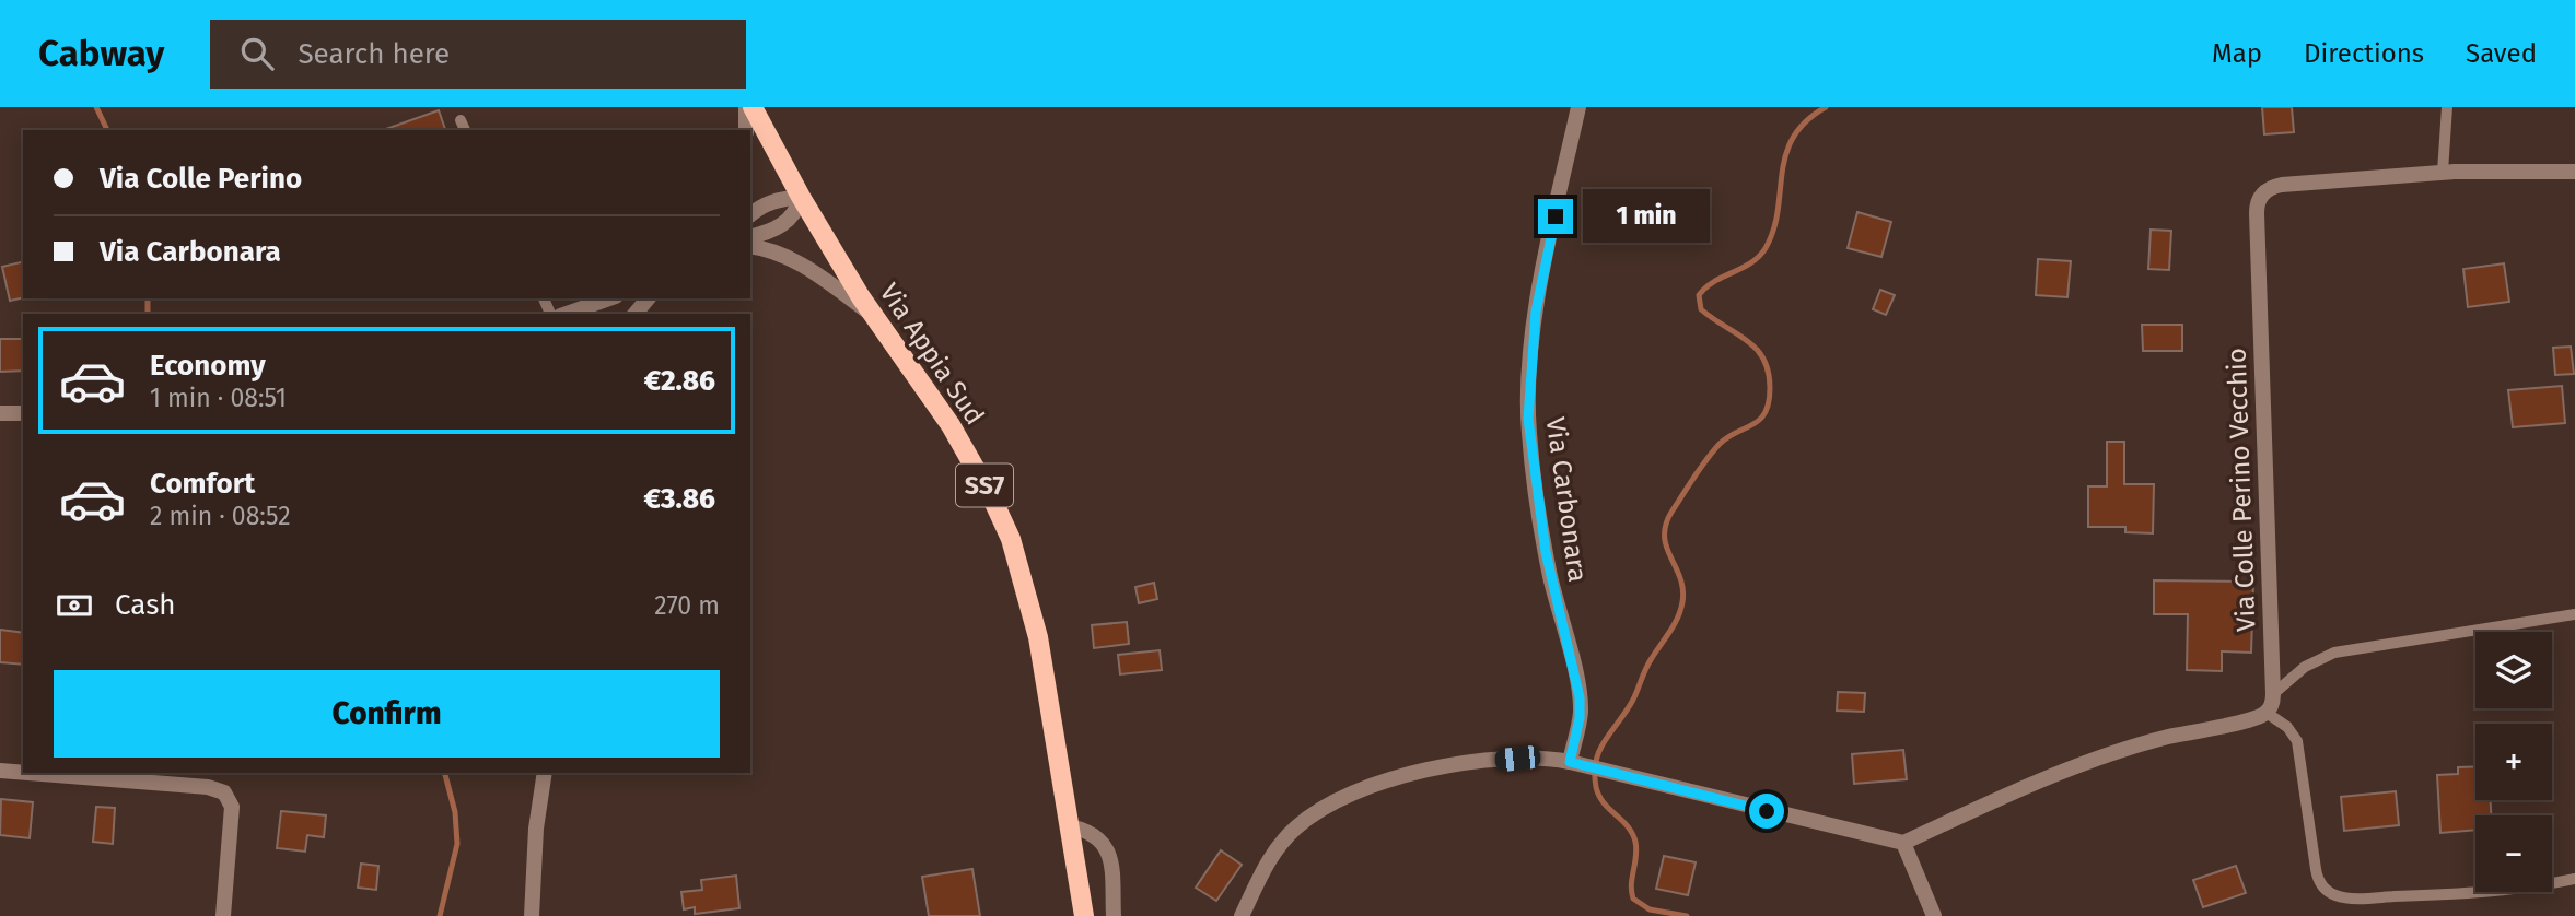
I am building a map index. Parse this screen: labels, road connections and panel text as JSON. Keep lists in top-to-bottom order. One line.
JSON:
{"streets":{"main road":["Via Appia Sud","SS7"],"street":["Via Colle Perino Vecchio","Via Carbonara"]},"page":{"header":"Cabway","search":"Search here","nav":["Map","Directions","Saved"],"banner":["Via Colle Perino","Via Carbonara"],"bubble":"1 min","list":[{"name":"Economy","note":"1 min · 08:51","value":"€2.86"},{"name":"Comfort","note":"2 min · 08:52","value":"€3.86"}],"pay":["Cash","270 m"],"map_buttons":["+","−"],"buttons":"Confirm"}}
